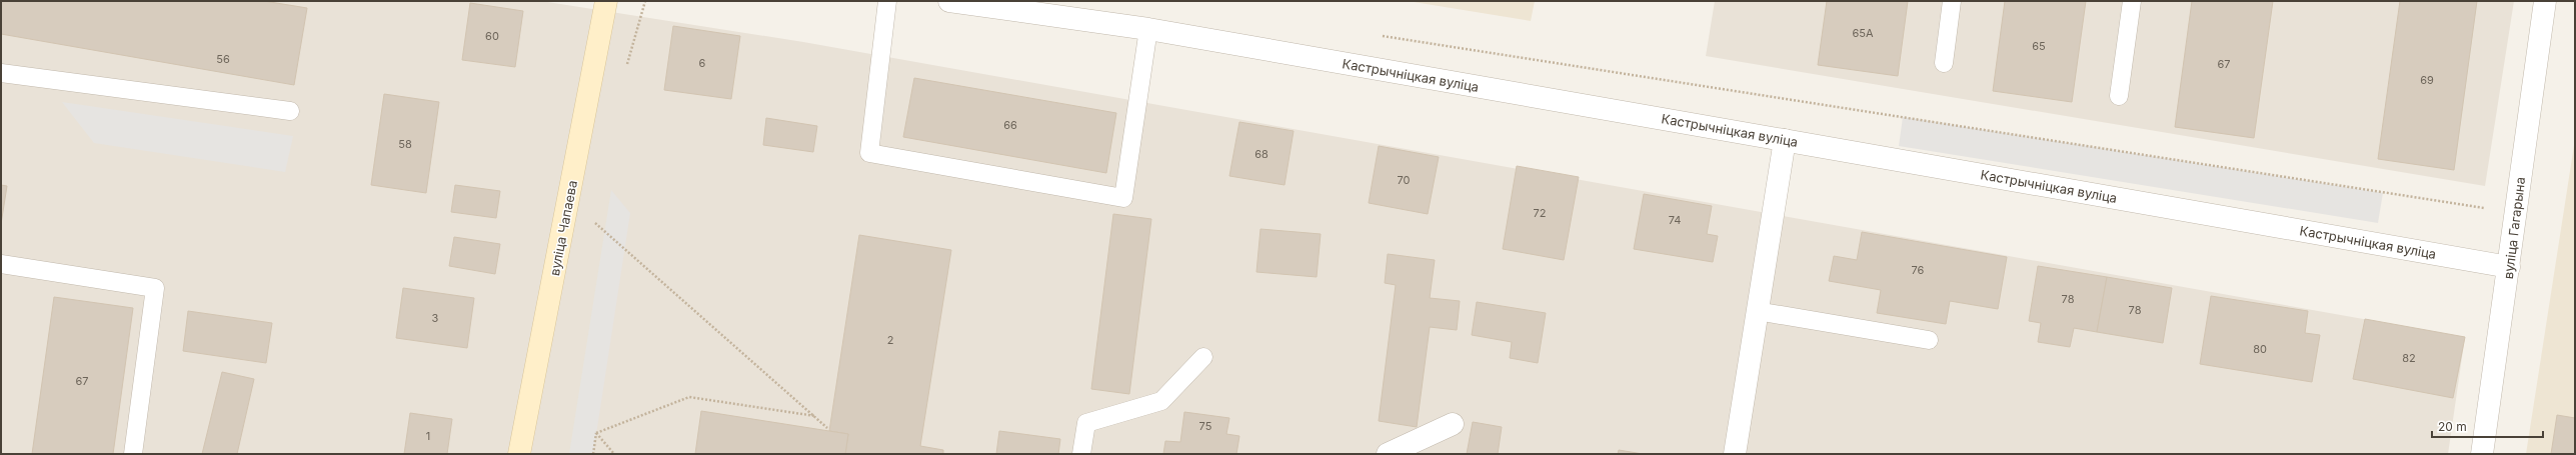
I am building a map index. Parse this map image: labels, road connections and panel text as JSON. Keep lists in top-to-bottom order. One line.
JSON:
{"streets":{"main road":["вуліца Чапаева"],"street":["Кастрычніцкая вуліца","вуліца Гагарына"]},"crossings":[["Кастрычніцкая вуліца","вуліца Гагарына"]],"house_numbers":["65А","60","65","56","6","67","69","66","58","68","70","72","74","76","78","78","3","2","80","82","67","75","1"],"scale_bar":"20 m"}
